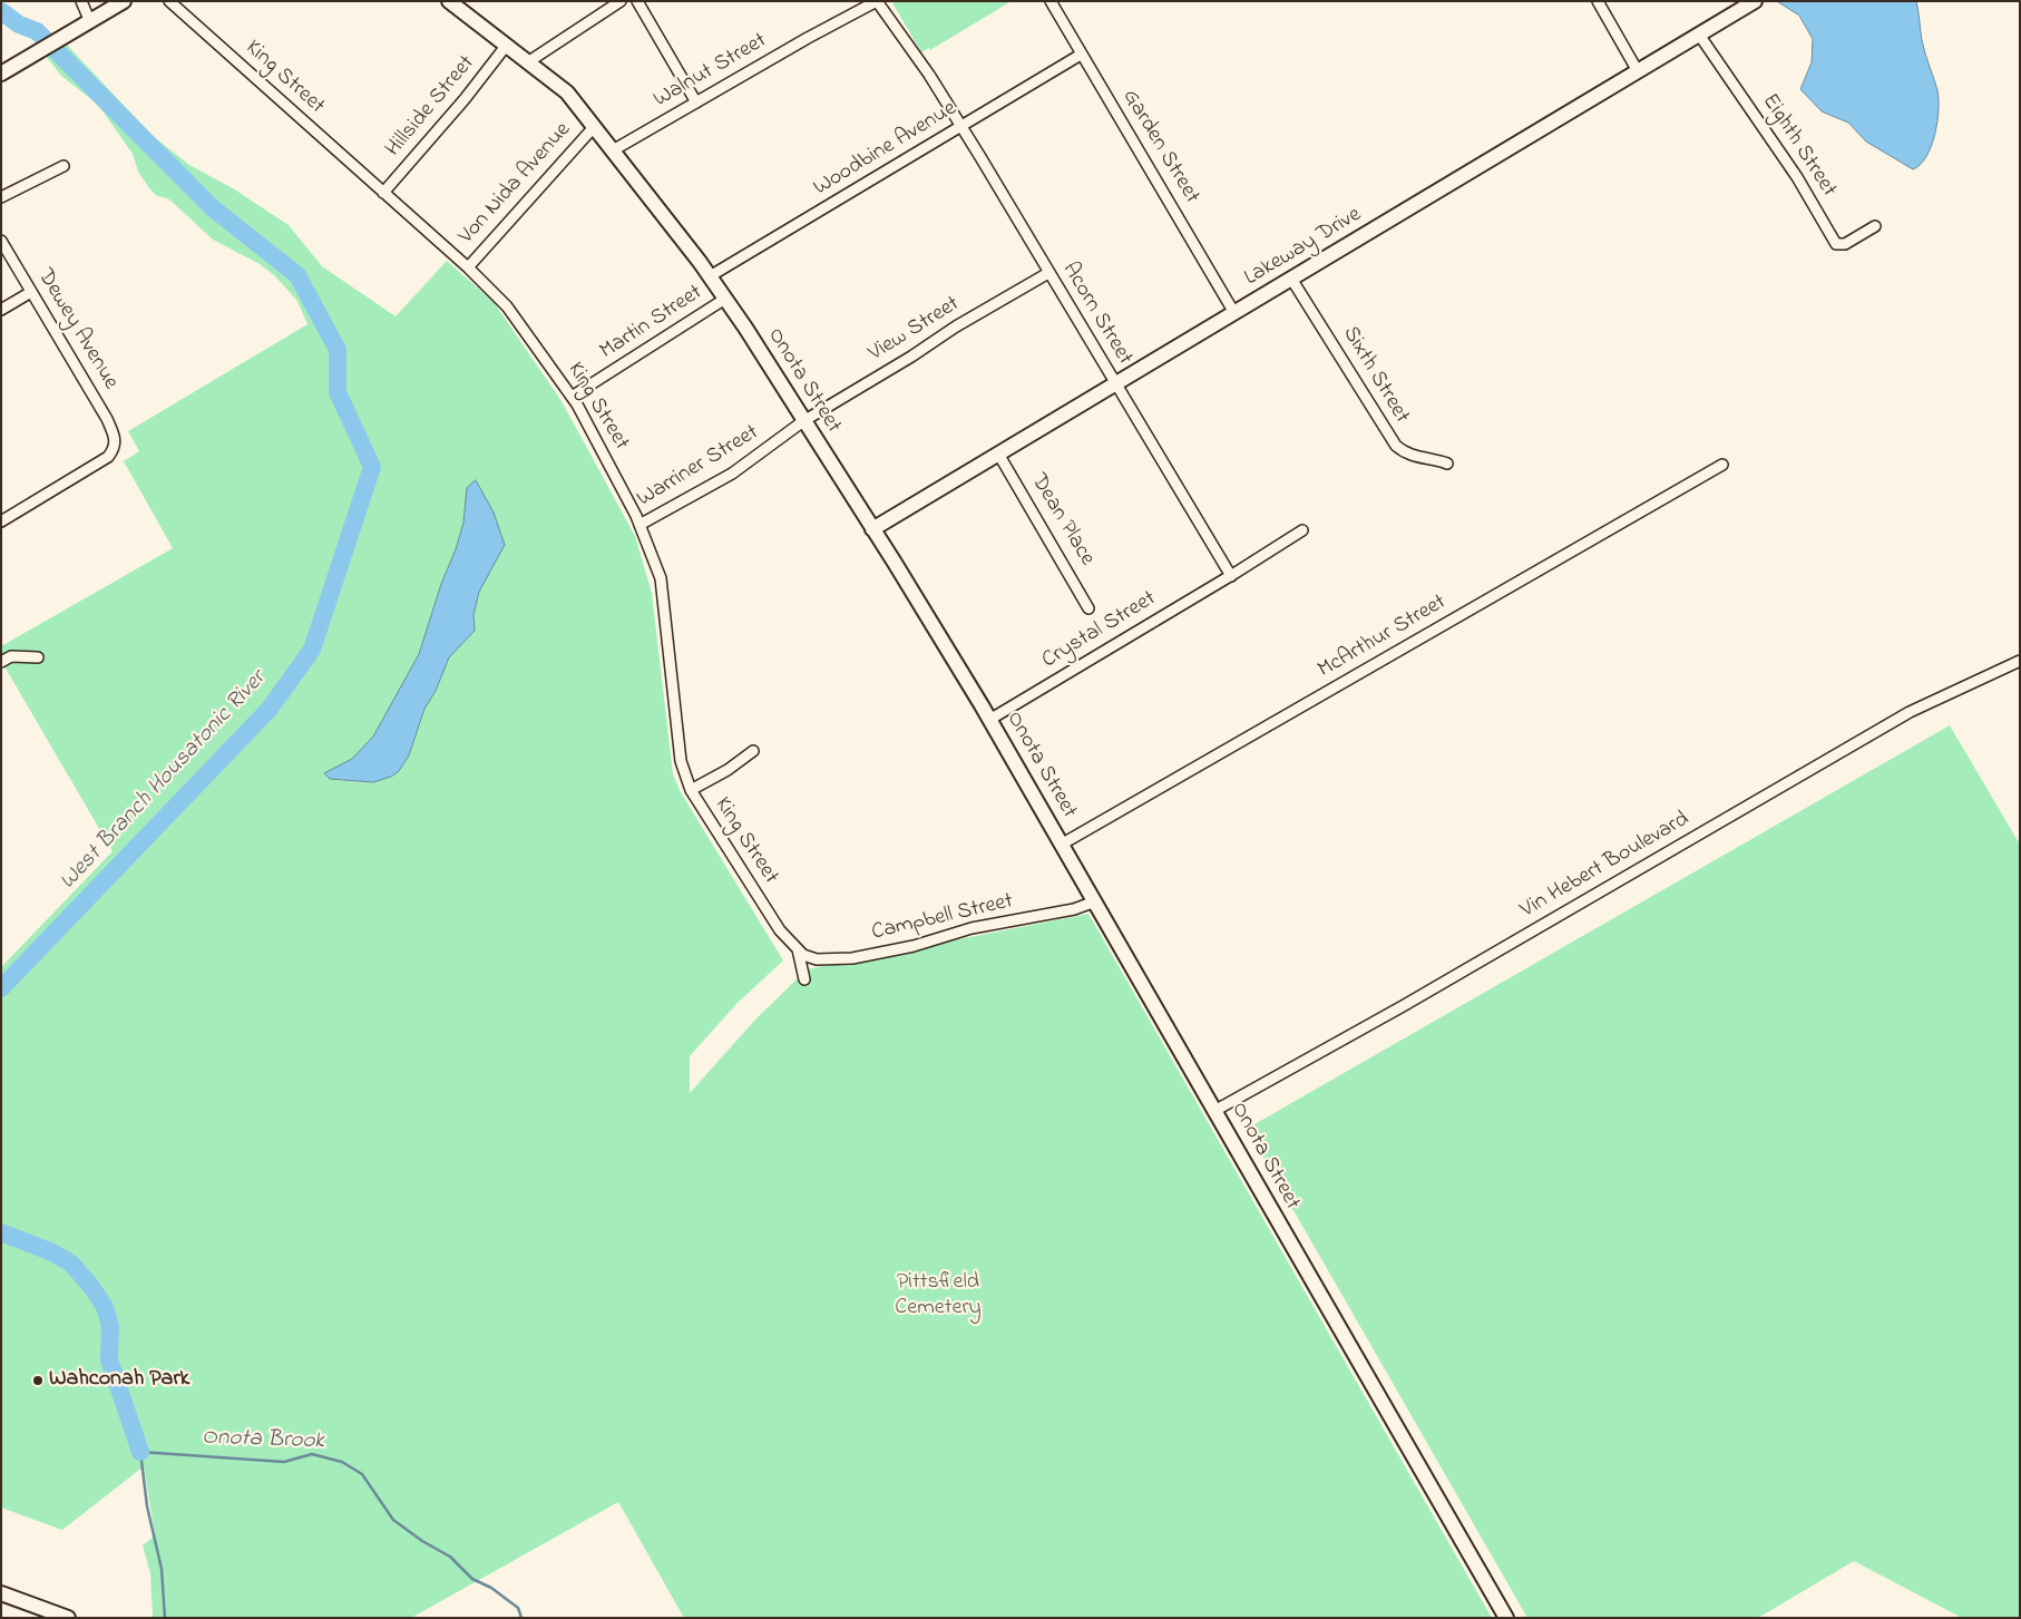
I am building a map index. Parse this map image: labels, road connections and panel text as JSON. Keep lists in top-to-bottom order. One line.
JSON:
{"streets":{"street":["Walnut Street","King Street","Hillside Street","Eighth Street","Garden Street","Woodbine Avenue","Von Nida Avenue","Lakeway Drive","Acorn Street","Martin Street","Dewey Avenue","View Street","Sixth Street","Onota Street","Warriner Street","Dean Place","Crystal Street","McArthur Street","Vin Hebert Boulevard","Campbell Street"]},"crossings":[["Walnut Street","Acorn Street"],["Walnut Street","Onota Street"],["King Street","Hillside Street"],["King Street","Von Nida Avenue"],["King Street","Martin Street"],["King Street","Warriner Street"],["King Street","Campbell Street"],["Hillside Street","Onota Street"],["Eighth Street","Lakeway Drive"],["Garden Street","Woodbine Avenue"],["Garden Street","Lakeway Drive"],["Woodbine Avenue","Acorn Street"],["Woodbine Avenue","Onota Street"],["Von Nida Avenue","Onota Street"],["Lakeway Drive","Acorn Street"],["Lakeway Drive","Sixth Street"],["Lakeway Drive","Onota Street"],["Lakeway Drive","Dean Place"],["Acorn Street","View Street"],["Acorn Street","Crystal Street"],["Martin Street","Onota Street"],["View Street","Onota Street"],["View Street","Warriner Street"],["Onota Street","Warriner Street"],["Onota Street","Crystal Street"],["Onota Street","McArthur Street"],["Onota Street","Vin Hebert Boulevard"],["Onota Street","Campbell Street"]],"water":["West Branch Housatonic River","Onota Brook"],"parks":["Pittsfield Cemetery"],"places":["Wahconah Park"]}
